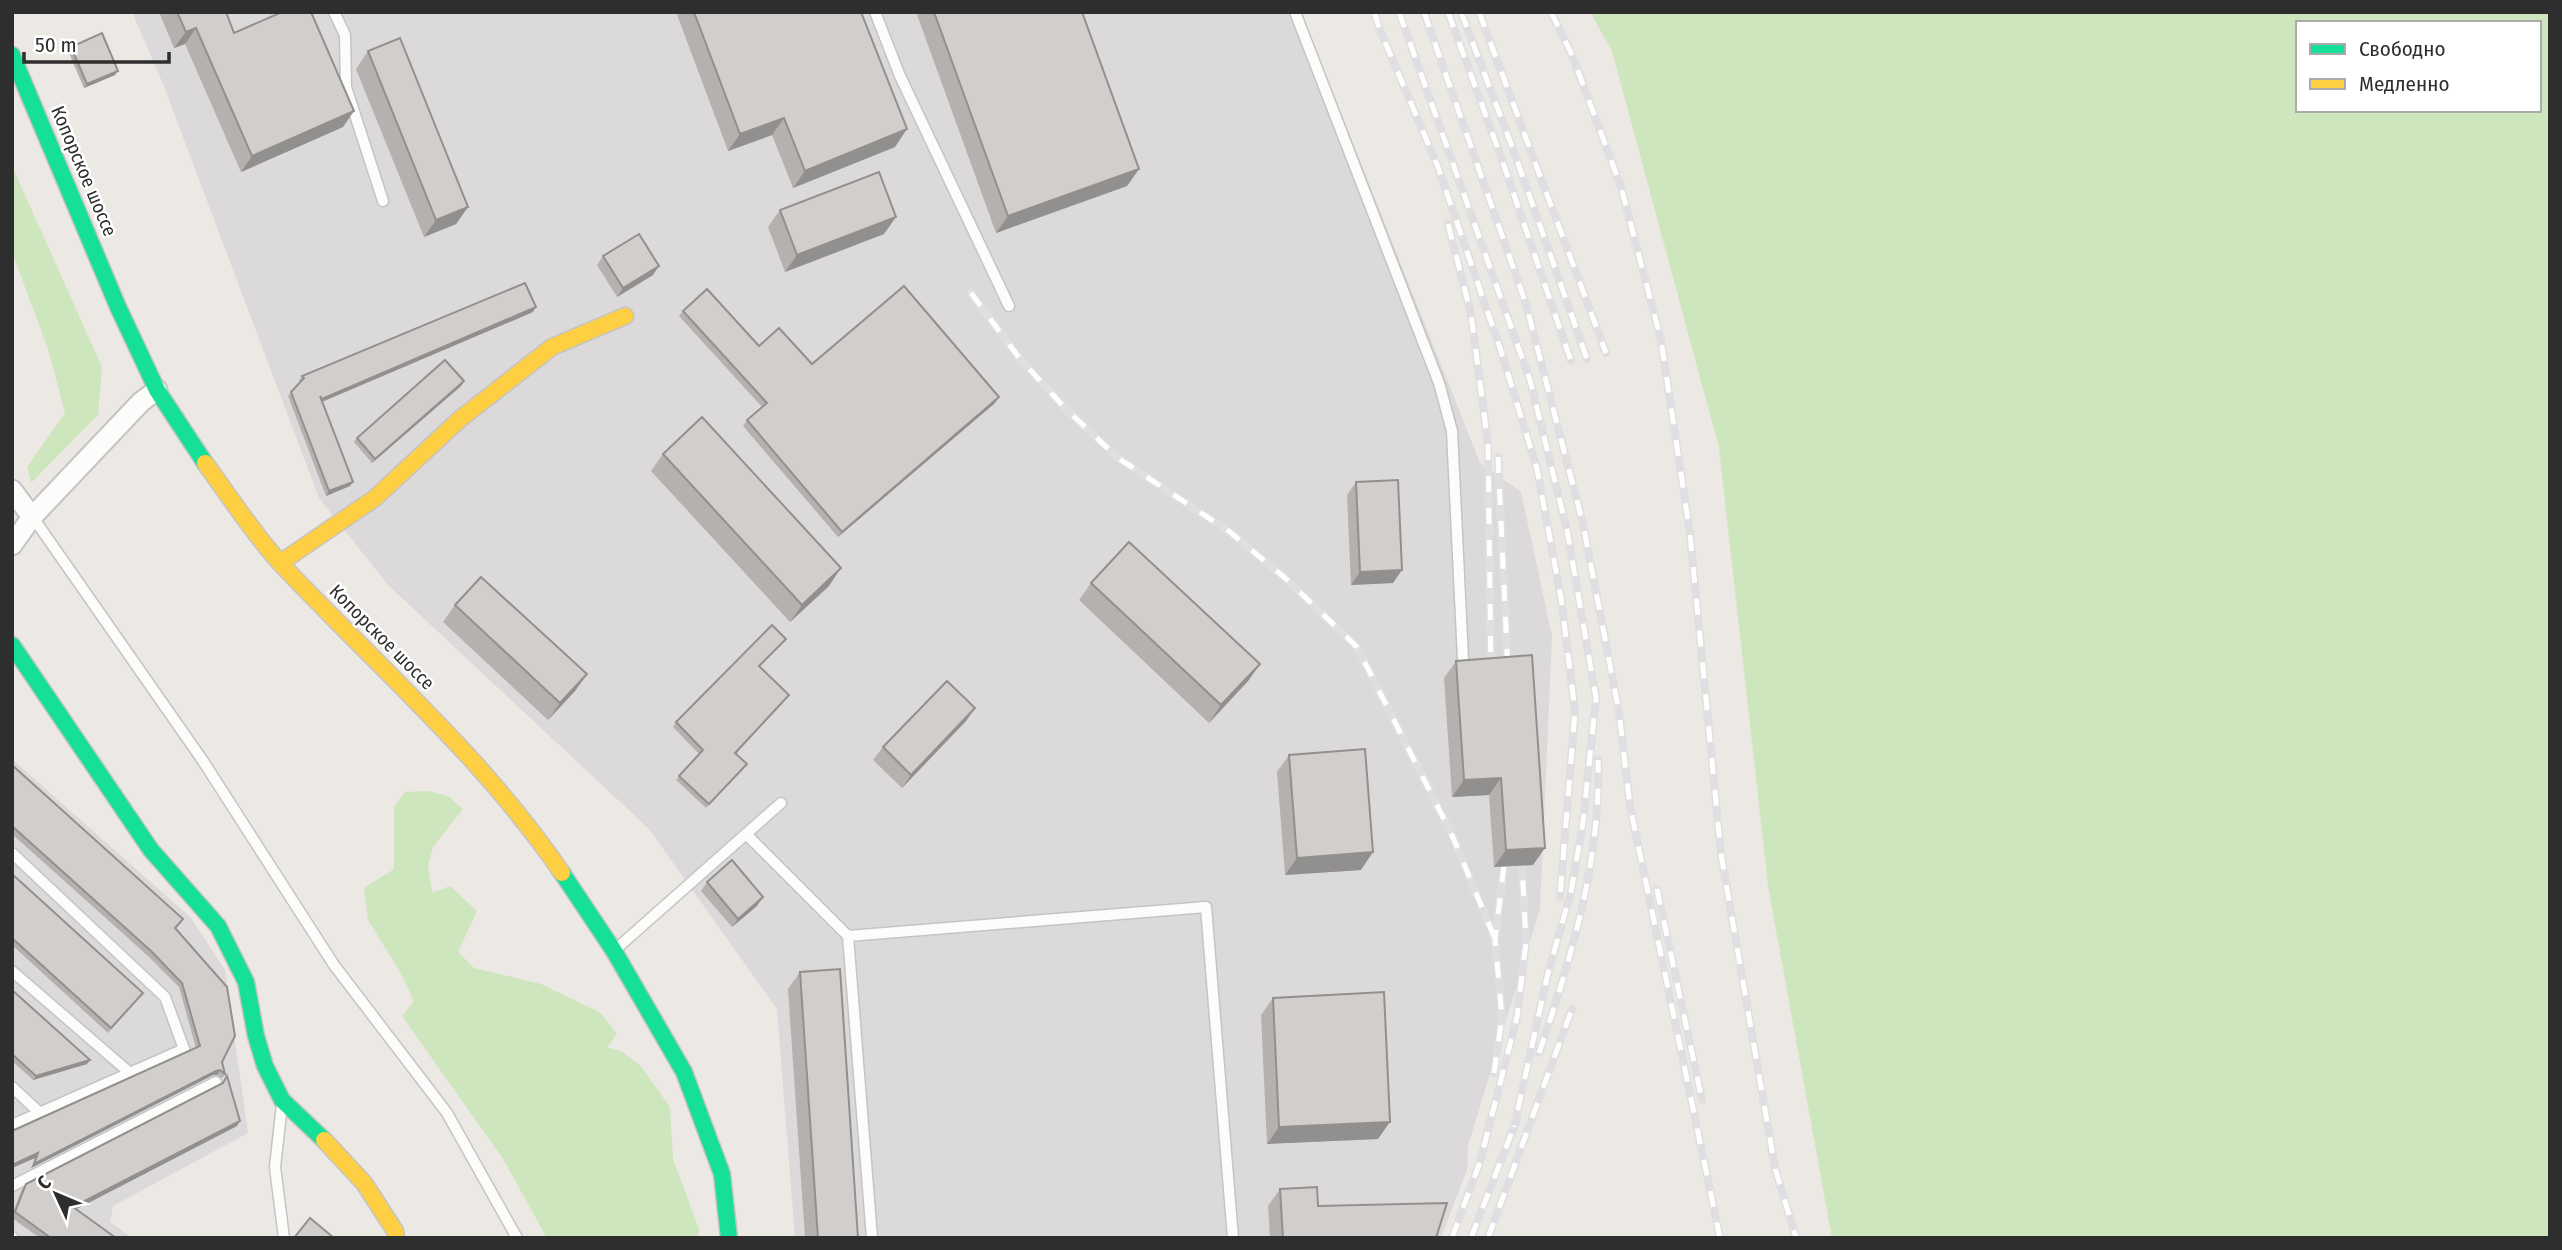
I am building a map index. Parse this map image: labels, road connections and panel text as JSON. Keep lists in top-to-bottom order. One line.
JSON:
{"streets":{"main road":["Копорское шоссе"]},"legend":["Свободно","Медленно"],"scale_bar":"50 m","north":"top left"}
